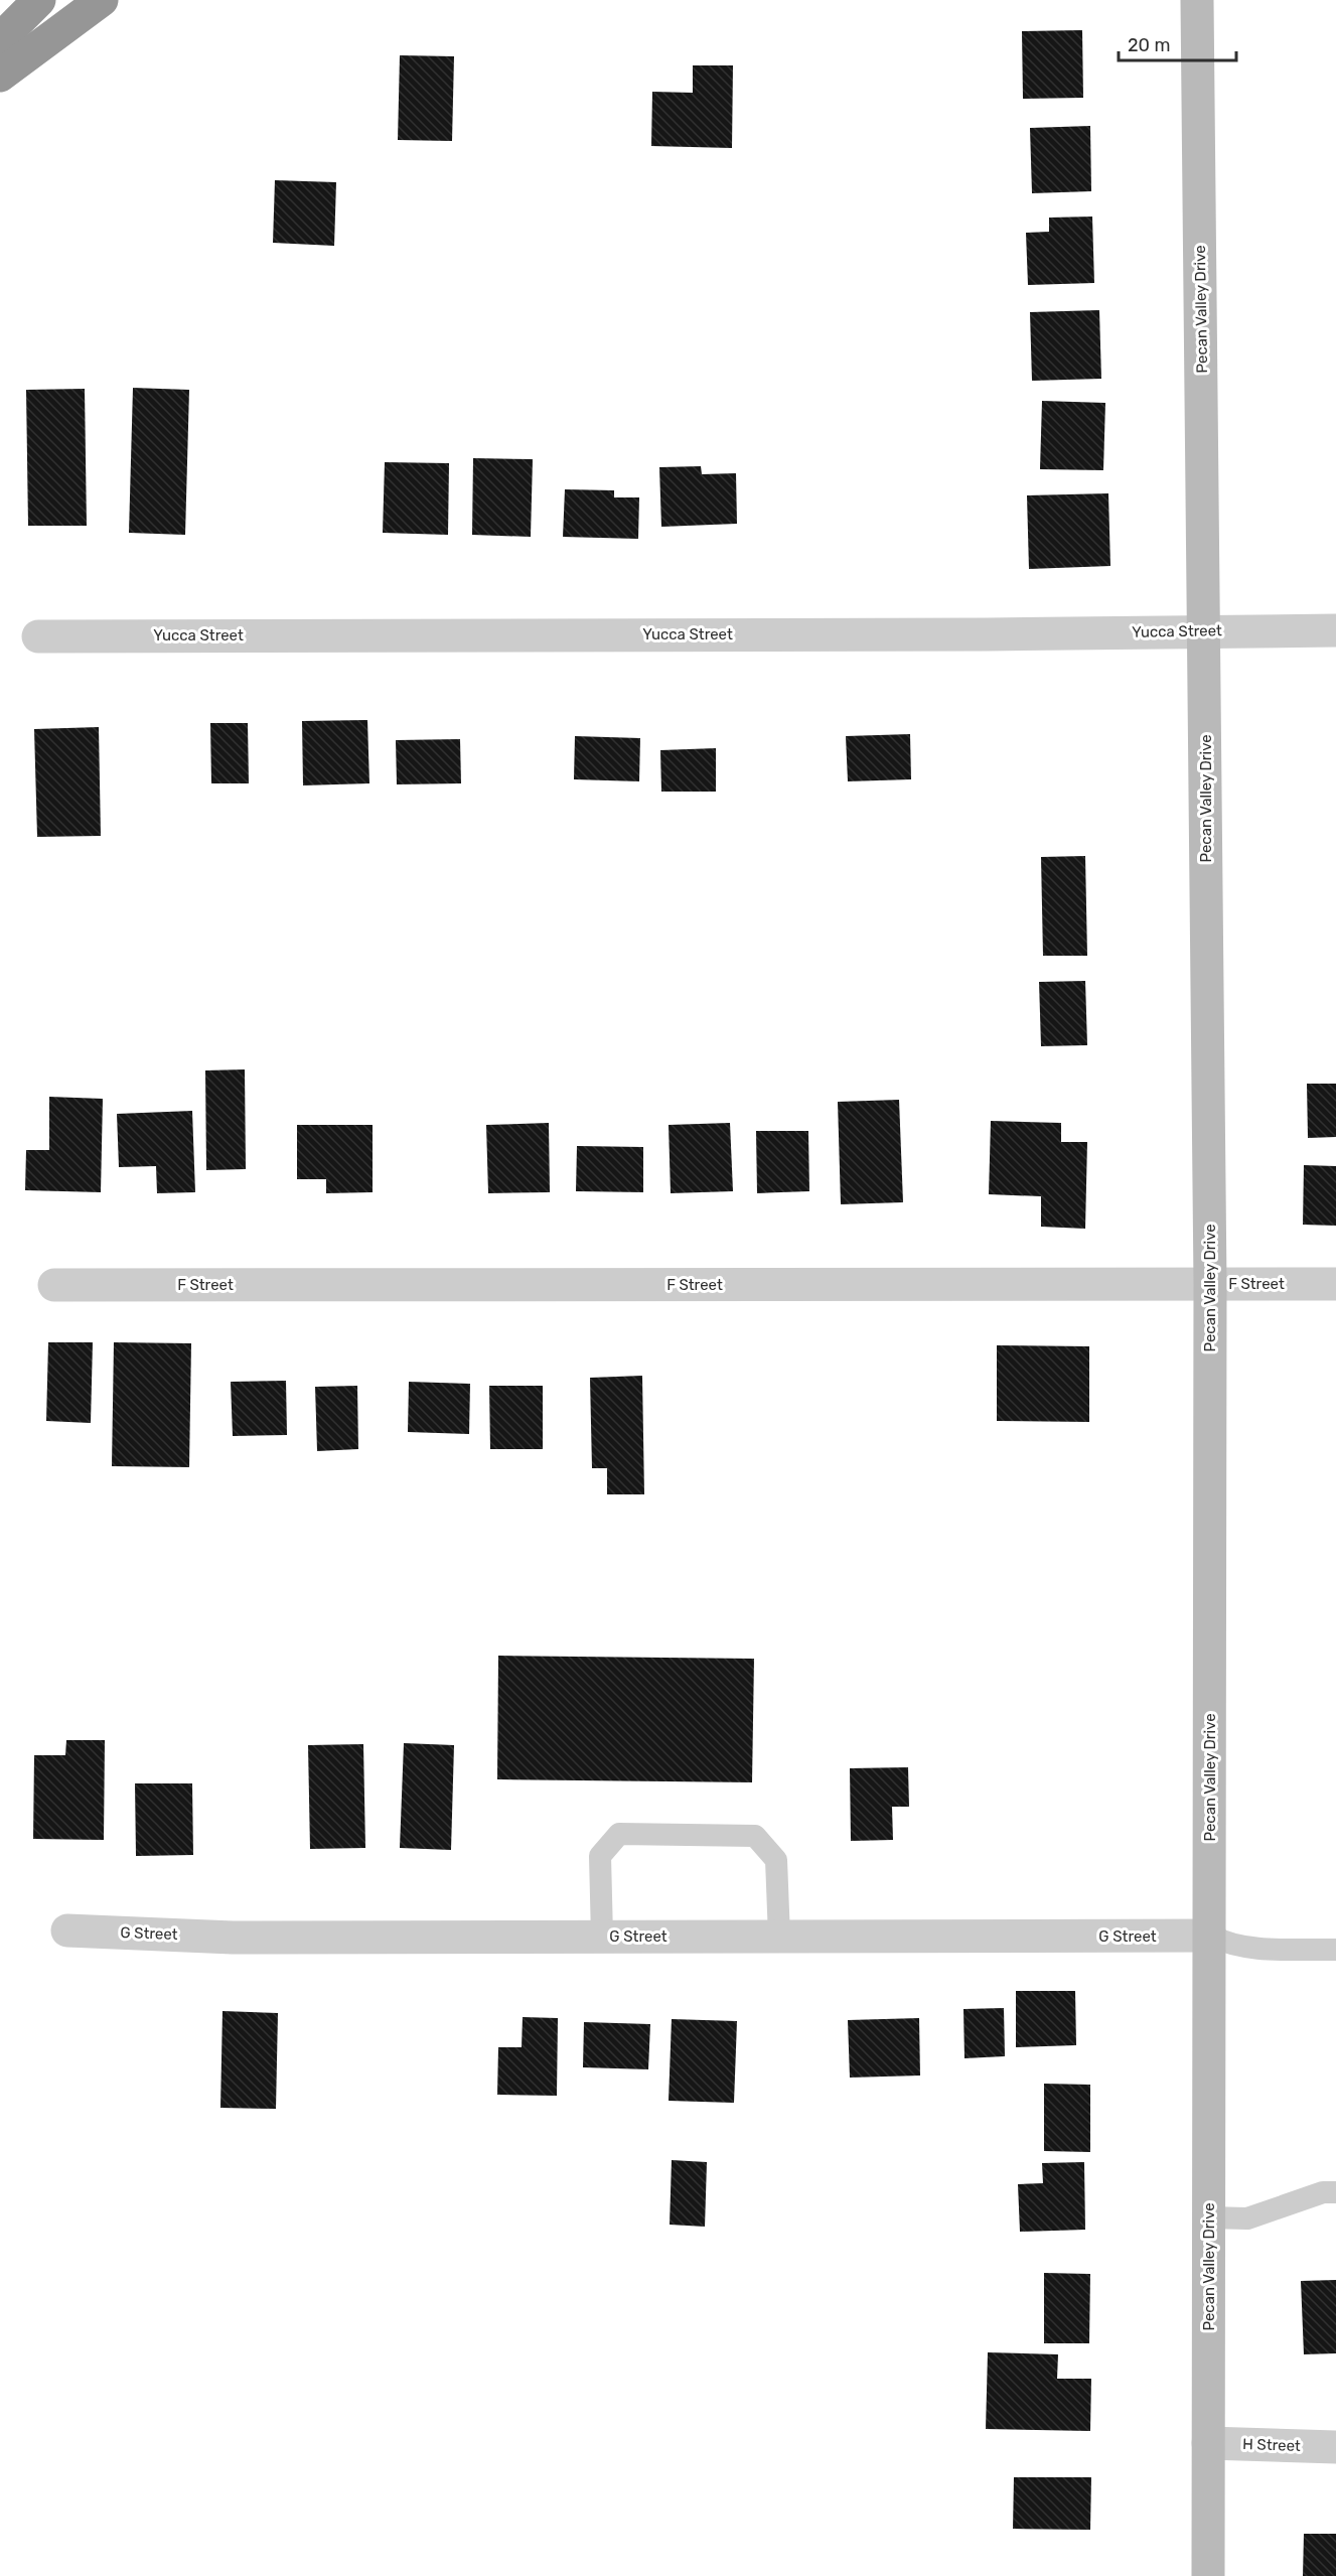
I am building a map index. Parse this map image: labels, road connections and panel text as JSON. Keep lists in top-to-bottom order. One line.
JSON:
{"streets":{"main road":["Pecan Valley Drive"],"street":["Yucca Street","F Street","G Street","H Street"]},"crossings":[["Pecan Valley Drive","Yucca Street"],["Pecan Valley Drive","F Street"],["Pecan Valley Drive","G Street"],["Pecan Valley Drive","H Street"]],"scale_bar":"20 m"}
